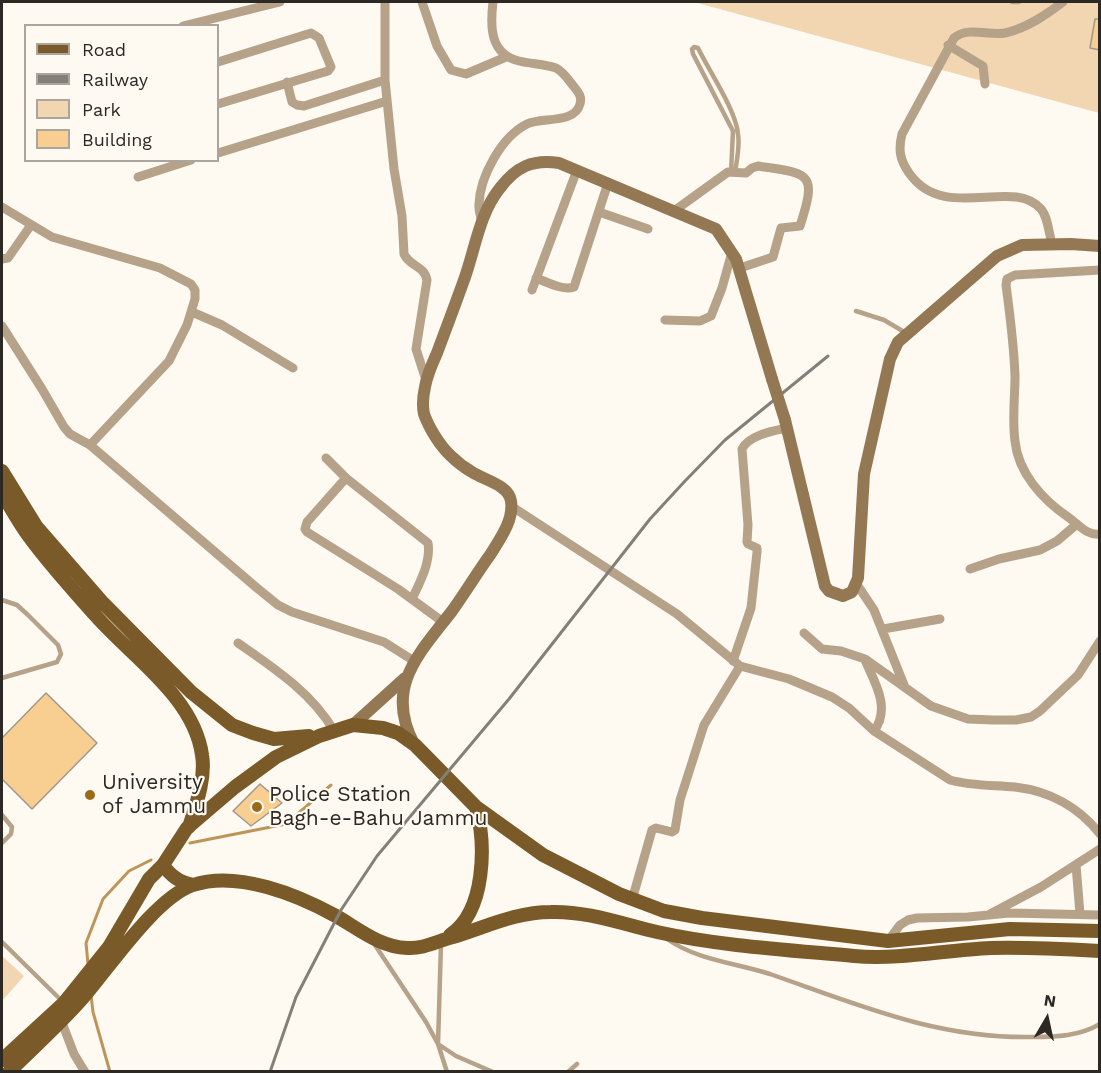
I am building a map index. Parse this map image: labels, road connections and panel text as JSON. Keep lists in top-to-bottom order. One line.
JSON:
{"places":["University of Jammu","Police Station Bagh-e-Bahu Jammu"],"legend":["Road","Railway","Park","Building"],"north":"top"}
